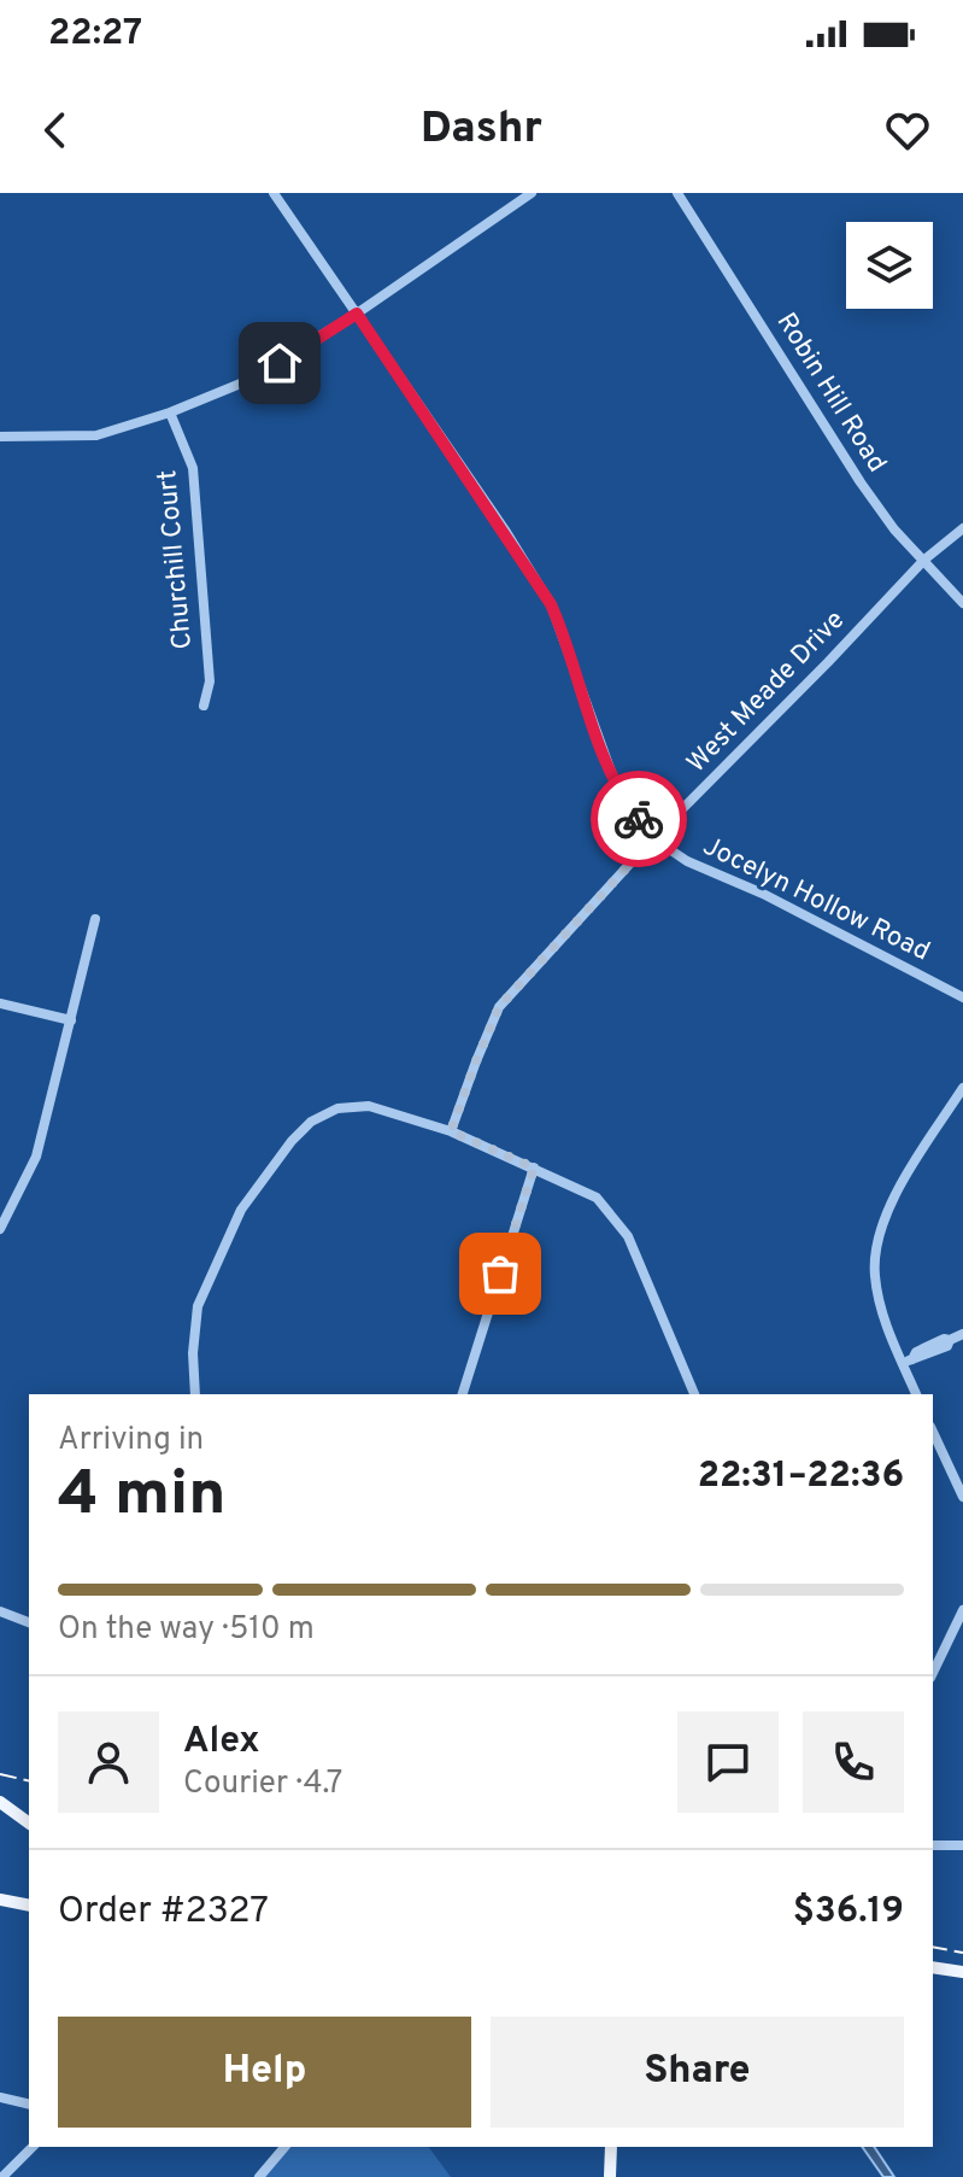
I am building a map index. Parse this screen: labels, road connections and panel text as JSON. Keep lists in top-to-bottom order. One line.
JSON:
{"streets":{"street":["Robin Hill Road","Churchill Court","West Meade Drive","Jocelyn Hollow Road"]},"crossings":[["Robin Hill Road","West Meade Drive"],["West Meade Drive","Jocelyn Hollow Road"]],"page":{"status":"22:27","header":"Dashr","heading":["4 min","Arriving in","22:31–22:36"],"panel":["Alex","Courier · 4.7","Order #2327","$36.19"],"bar":"On the way · 510 m","buttons":["Help","Share"]}}
